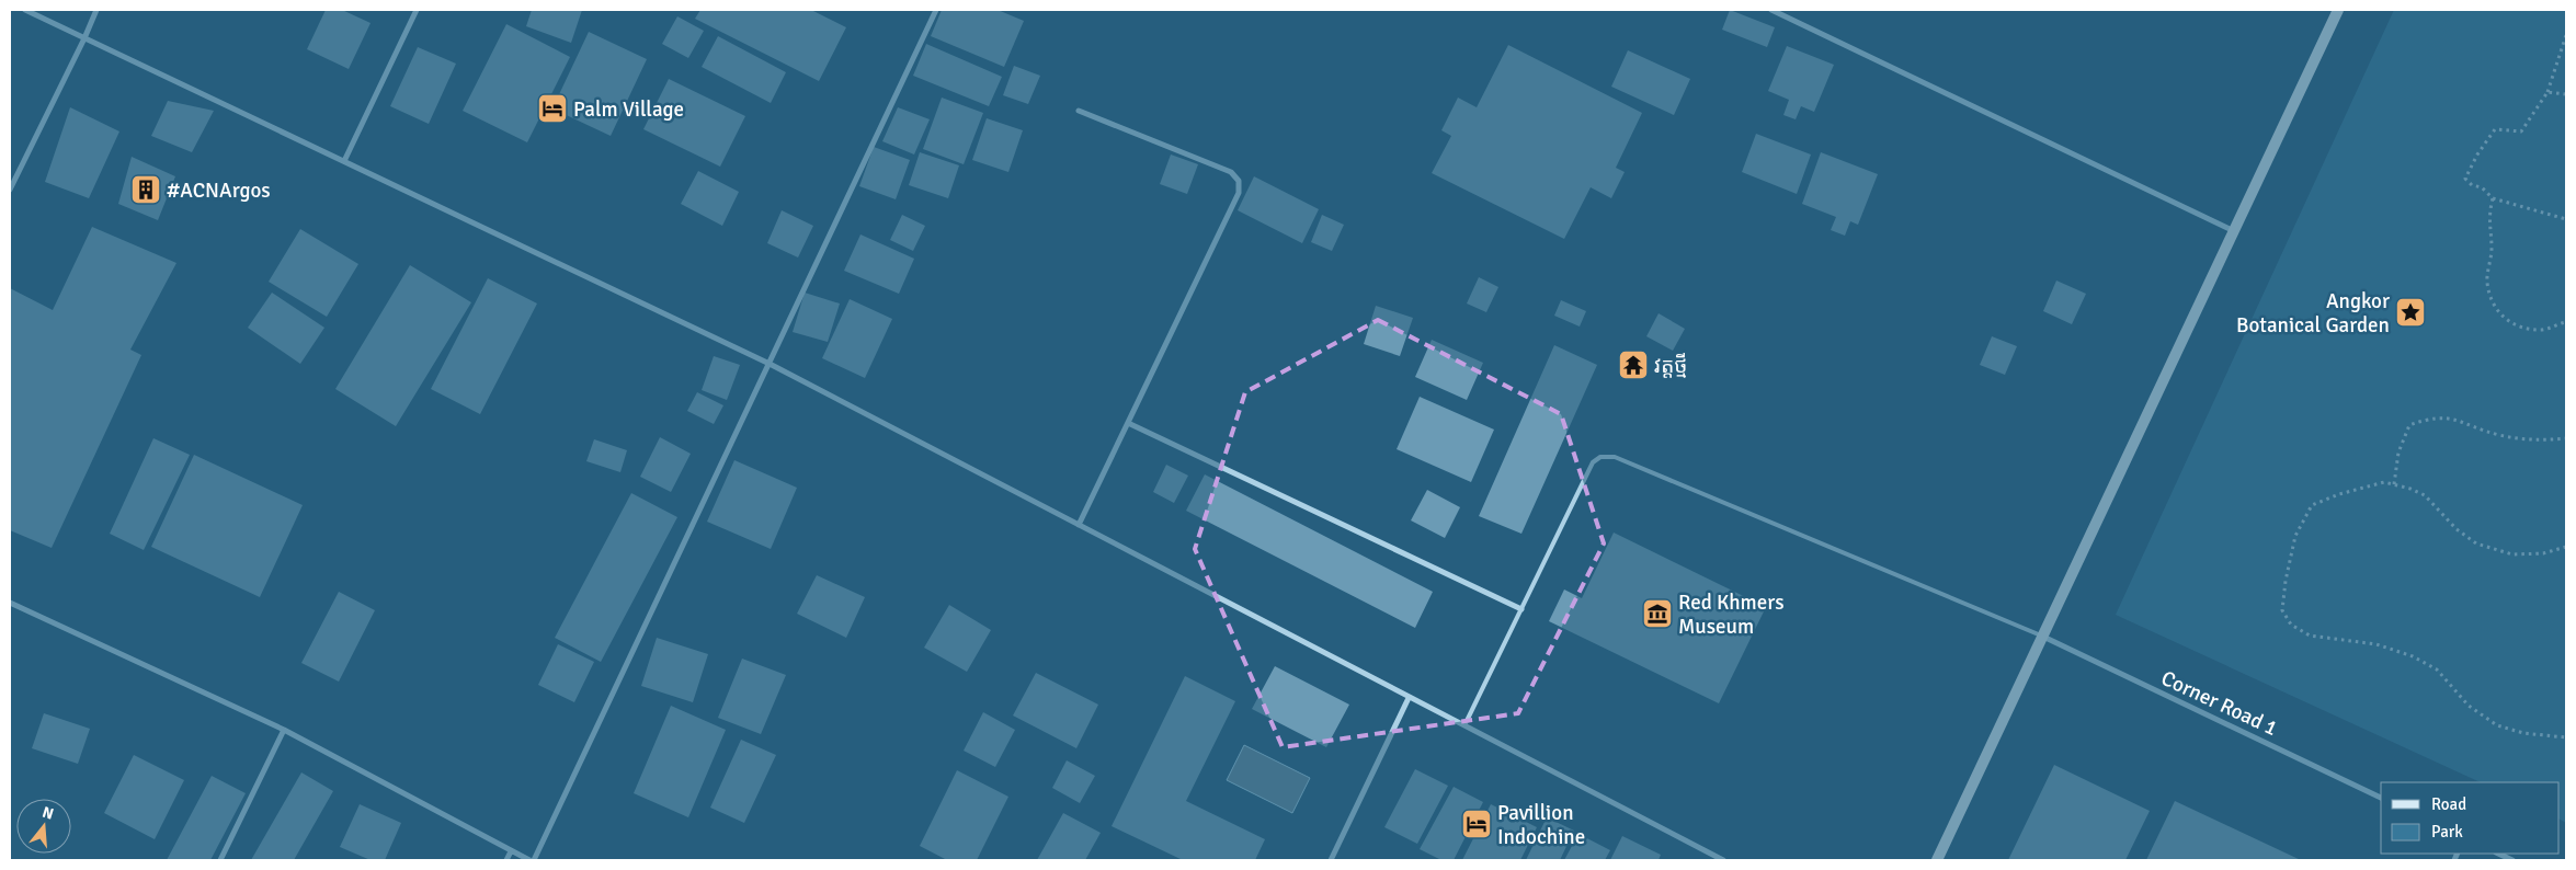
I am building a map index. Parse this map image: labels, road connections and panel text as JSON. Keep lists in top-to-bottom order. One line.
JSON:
{"streets":{"street":["Corner Road 1"]},"places":{"hotel":["Palm Village","Pavillion Indochine"],"building":["#ACNArgos"],"place":["Angkor Botanical Garden"],"temple":["វត្តថ្មី"],"museum":["Red Khmers Museum"]},"legend":["Road","Park"],"north":"top"}
